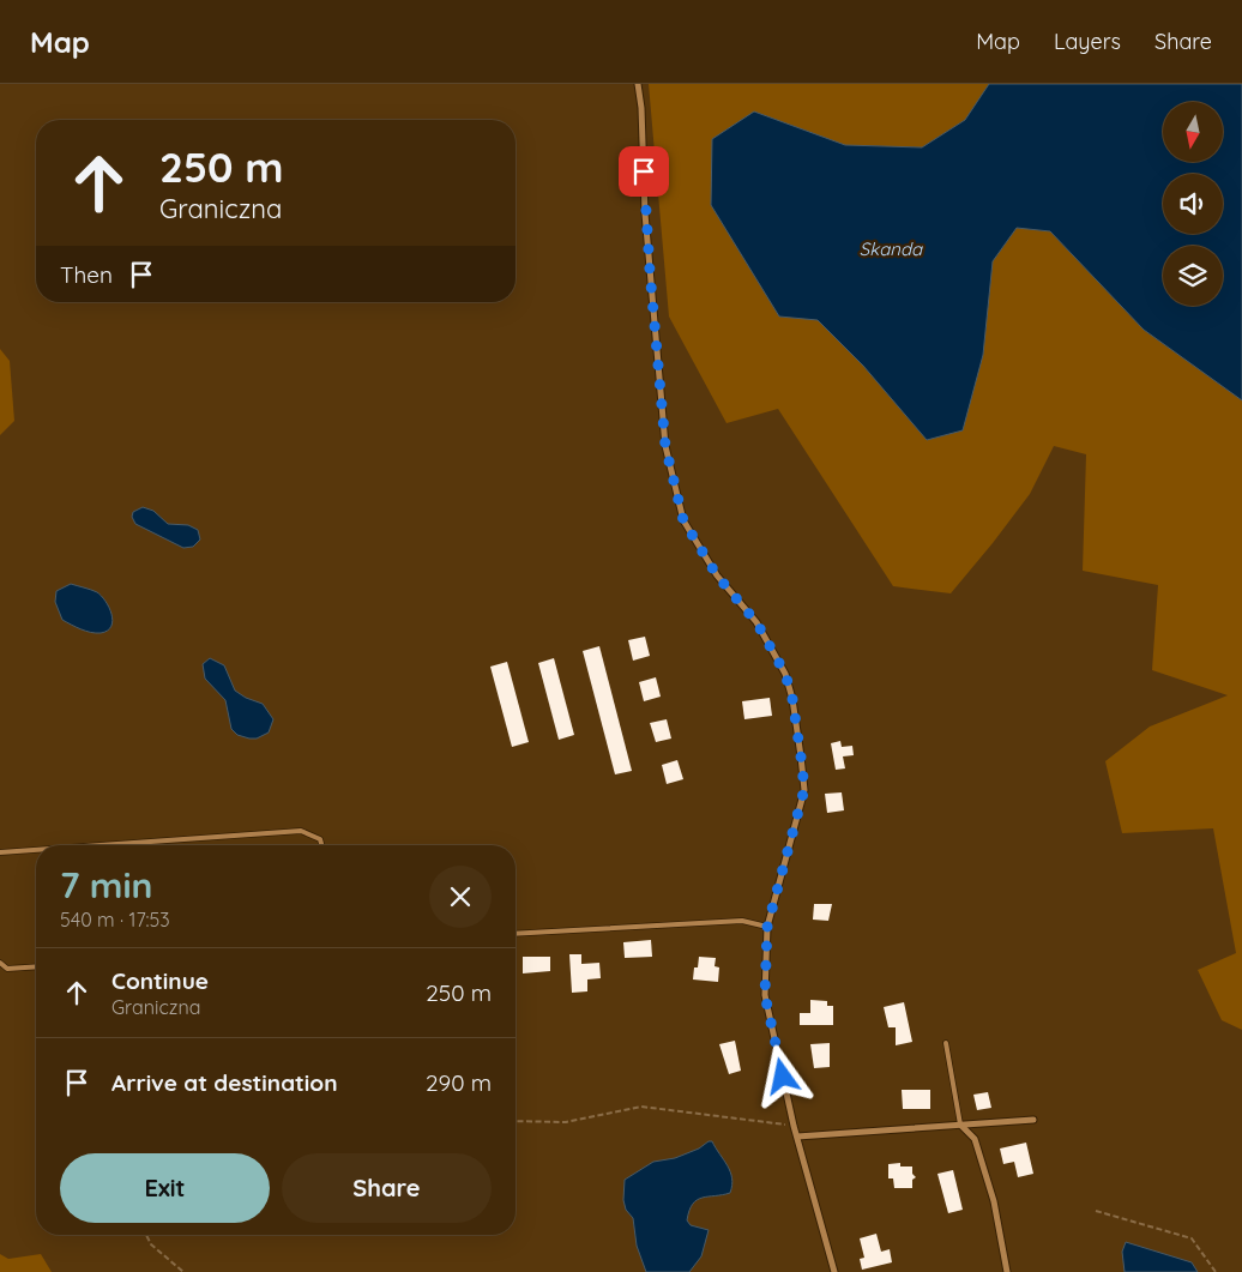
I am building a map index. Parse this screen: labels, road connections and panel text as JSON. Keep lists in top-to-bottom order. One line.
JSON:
{"water":["Skanda"],"north":"bottom","page":{"header":"Map","nav":["Map","Layers","Share"],"turn":["250 m","Graniczna"],"then":"Then","heading":["7 min","540 m · 17:53"],"list":[{"name":"Continue","note":"Graniczna","value":"250 m"},{"name":"Arrive at destination","value":"290 m"}],"buttons":["Exit","Share"]}}
